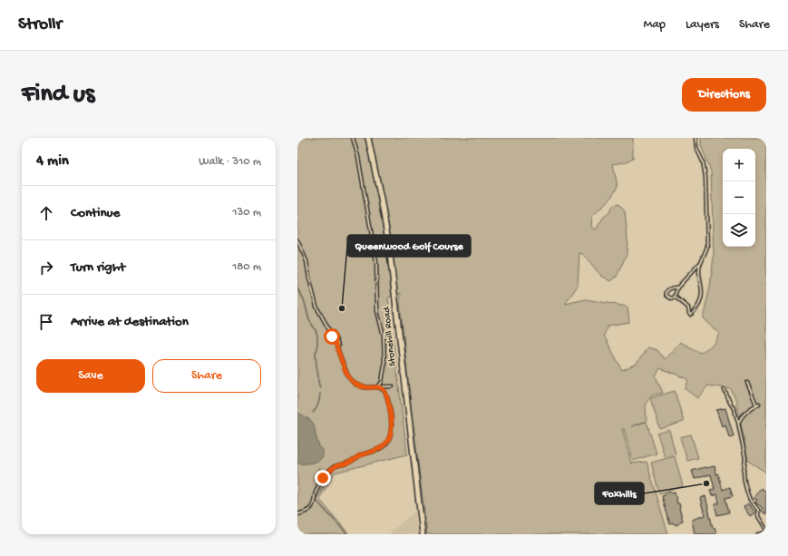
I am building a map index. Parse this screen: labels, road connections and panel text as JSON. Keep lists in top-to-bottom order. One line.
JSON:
{"streets":{"street":["Stonehill Road"]},"places":["Queenwood Golf Course","Foxhills"],"page":{"header":"Strollr","nav":["Map","Layers","Share"],"buttons":["Directions",["Save","Share"]],"title":"Find us","heading":["4 min","Walk · 310 m"],"map_buttons":["+","−"],"list":[["Continue","130 m"],["Turn right","180 m"],"Arrive at destination"]}}
